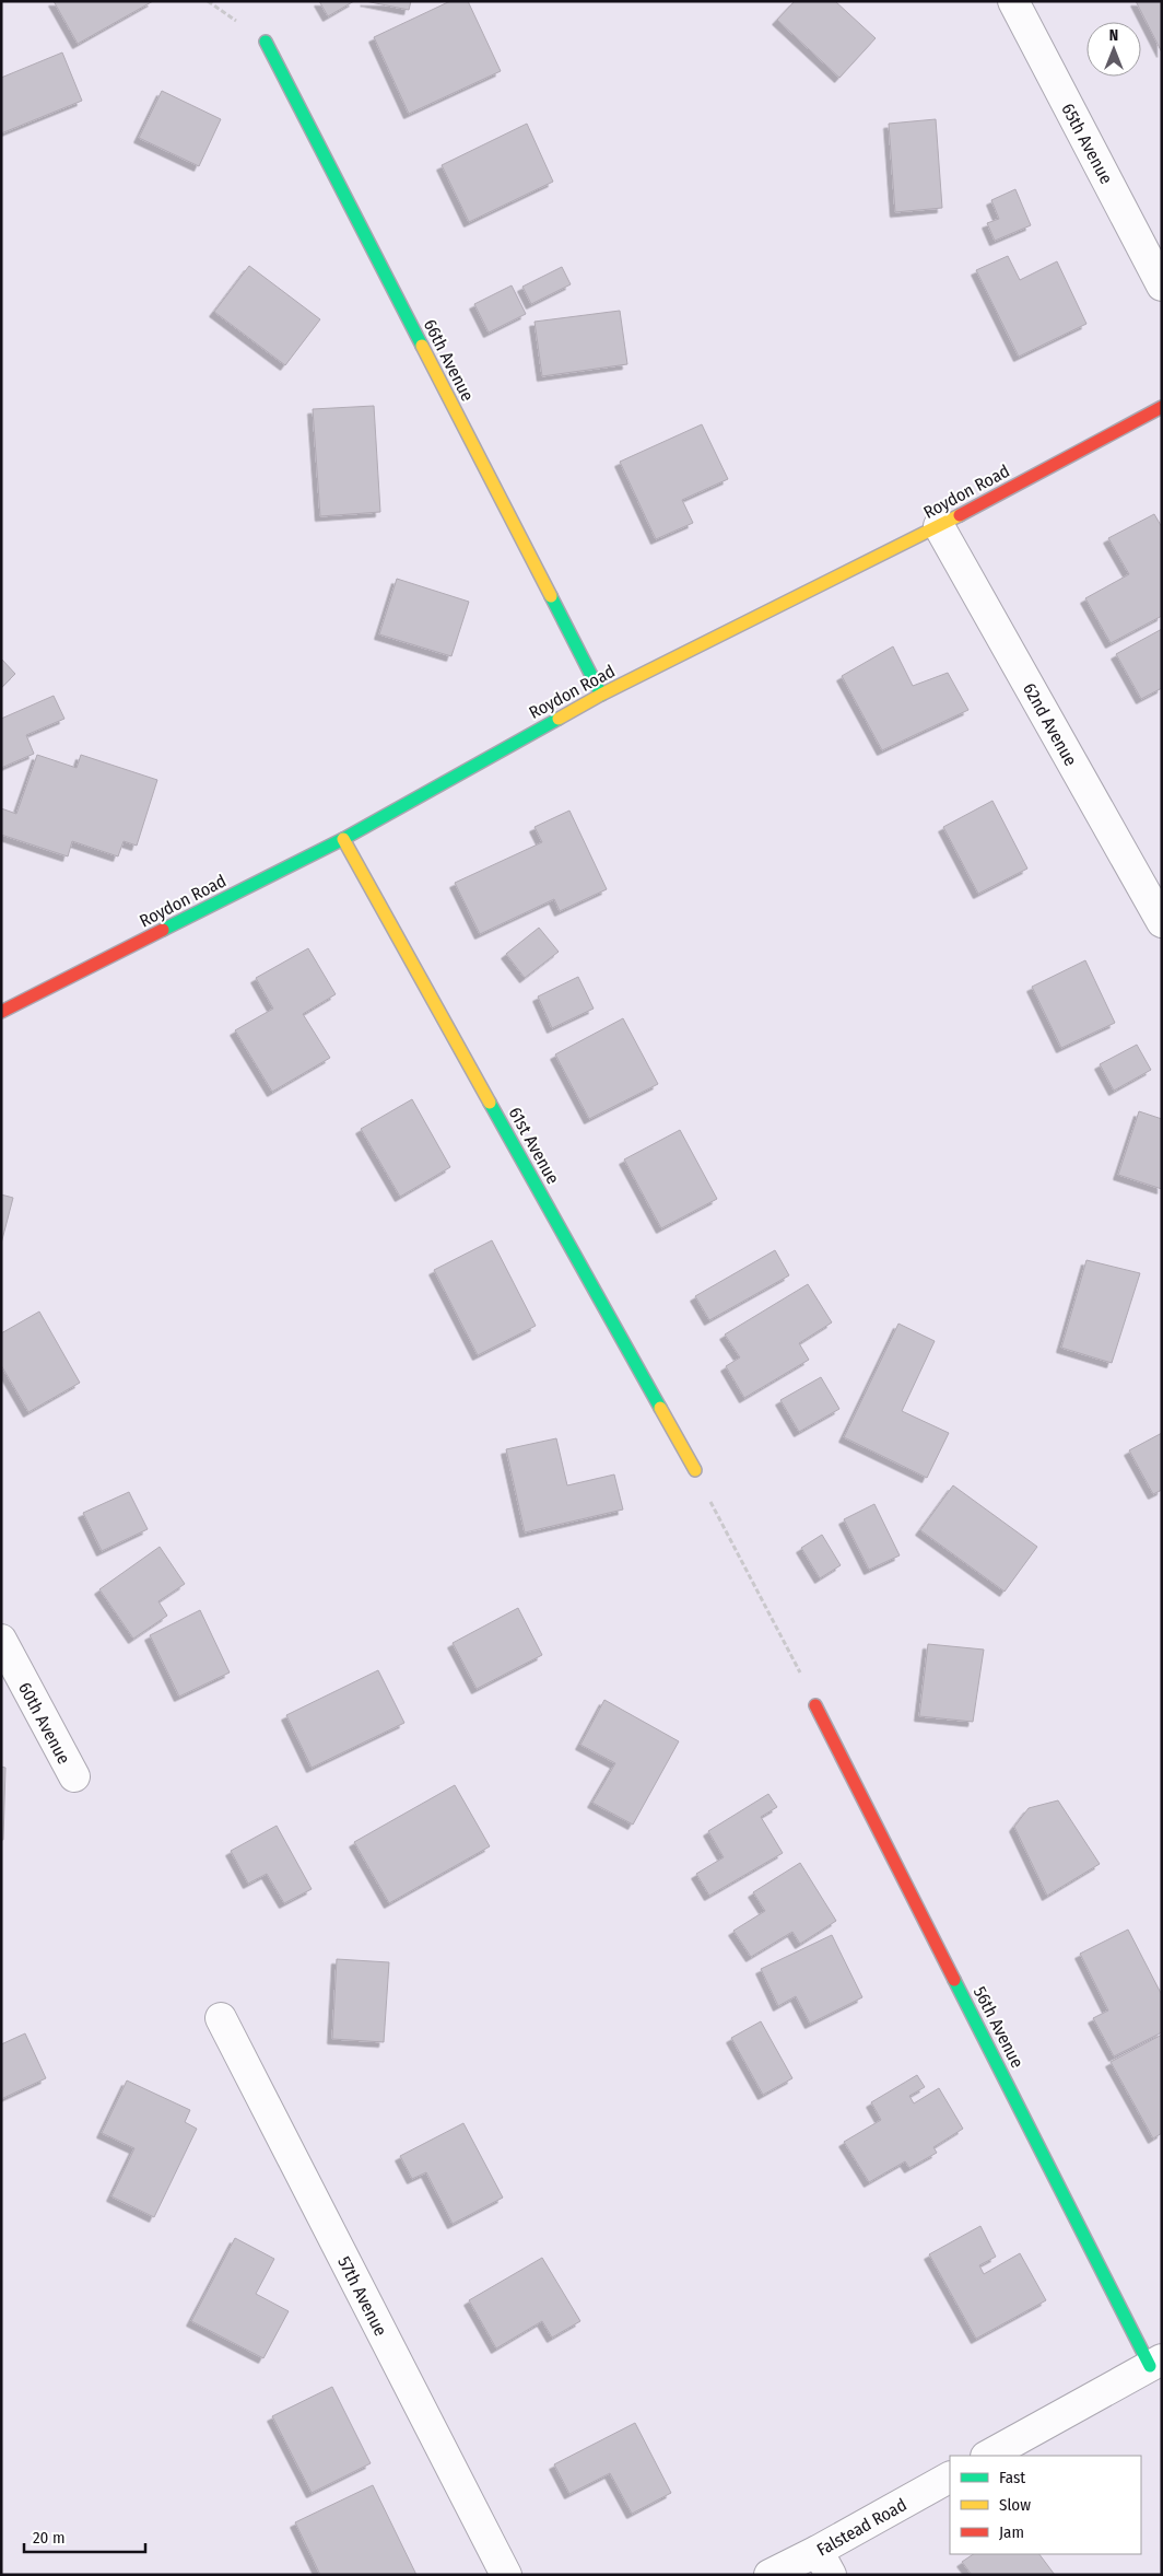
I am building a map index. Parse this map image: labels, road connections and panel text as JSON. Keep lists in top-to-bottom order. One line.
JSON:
{"streets":{"street":["65th Avenue","66th Avenue","Roydon Road","62nd Avenue","61st Avenue","60th Avenue","56th Avenue","57th Avenue","Falstead Road"]},"crossings":[["66th Avenue","Roydon Road"],["Roydon Road","62nd Avenue"],["Roydon Road","61st Avenue"]],"legend":["Fast","Slow","Jam"],"scale_bar":"20 m","north":"top"}
